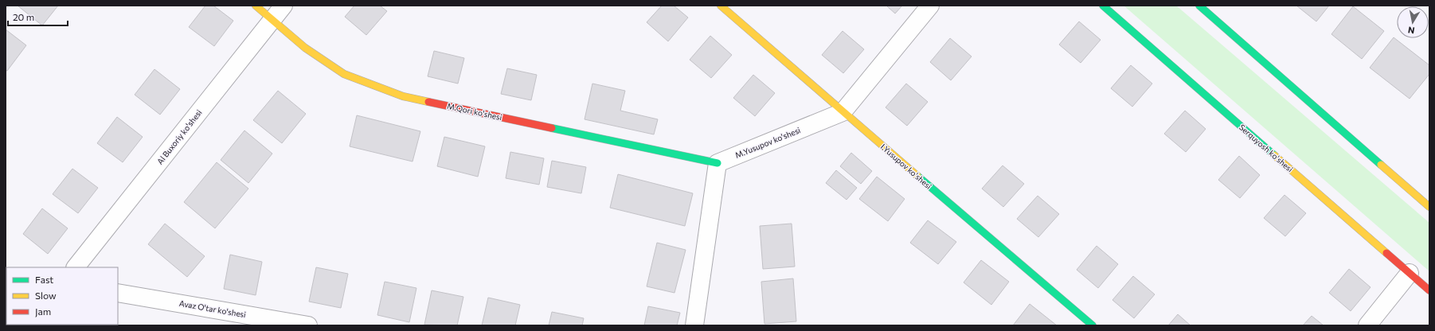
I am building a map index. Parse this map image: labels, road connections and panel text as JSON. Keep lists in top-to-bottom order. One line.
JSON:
{"streets":{"street":["M.Qori ko'shesi","Al Buxoriy ko'shesi","M.Yusupov ko'shesi","Serquyosh ko'shesi","I.Yusupov ko'shesi","Avaz O'tar ko'shesi"]},"crossings":[["M.Qori ko'shesi","Al Buxoriy ko'shesi"],["M.Qori ko'shesi","M.Yusupov ko'shesi"],["M.Yusupov ko'shesi","I.Yusupov ko'shesi"]],"legend":["Fast","Slow","Jam"],"scale_bar":"20 m","north":"bottom"}
